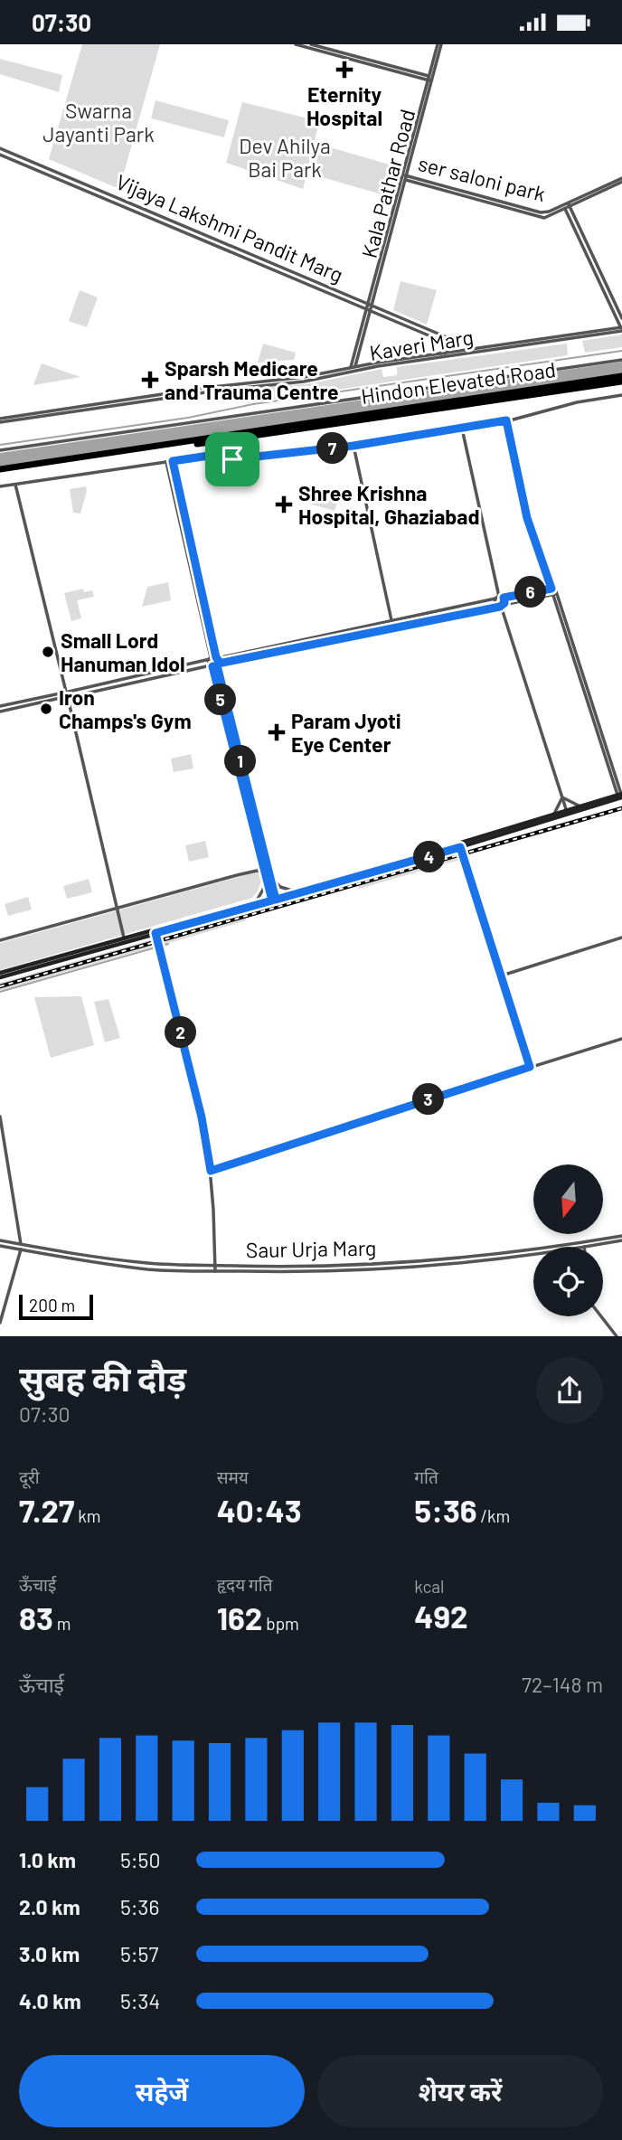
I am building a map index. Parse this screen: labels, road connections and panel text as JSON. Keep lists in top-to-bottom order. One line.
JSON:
{"streets":{"highway":["Hindon Elevated Road"],"street":["ser saloni park","Kala Pathar Road","Vijaya Lakshmi Pandit Marg","Kaveri Marg","Saur Urja Marg"]},"crossings":[["ser saloni park","Kala Pathar Road"],["Kala Pathar Road","Vijaya Lakshmi Pandit Marg"],["Kala Pathar Road","Kaveri Marg"]],"parks":["Swarna Jayanti Park","Dev Ahilya Bai Park"],"places":{"health":["Eternity Hospital","Sparsh Medicare and Trauma Centre","Shree Krishna Hospital, Ghaziabad","Param Jyoti Eye Center"],"other":["Small Lord Hanuman Idol","Iron Champs's Gym"]},"scale_bar":"200 m","north":"bottom","page":{"status":"07:30","pins":["7","6","5","1","4","2","3"],"scale":"200 m","heading":["सुबह की दौड़","07:30"],"stats":[["दूरी","7.27 km"],["समय","40:43"],["गति","5:36 /km"],["ऊँचाई","83 m"],["हृदय गति","162 bpm"],["kcal","492"]],"chart":["ऊँचाई","72–148 m"],"list":[{"name":"1.0 km","note":"5:50"},{"name":"2.0 km","note":"5:36"},{"name":"3.0 km","note":"5:57"},{"name":"4.0 km","note":"5:34"}],"buttons":["सहेजें","शेयर करें"]}}
